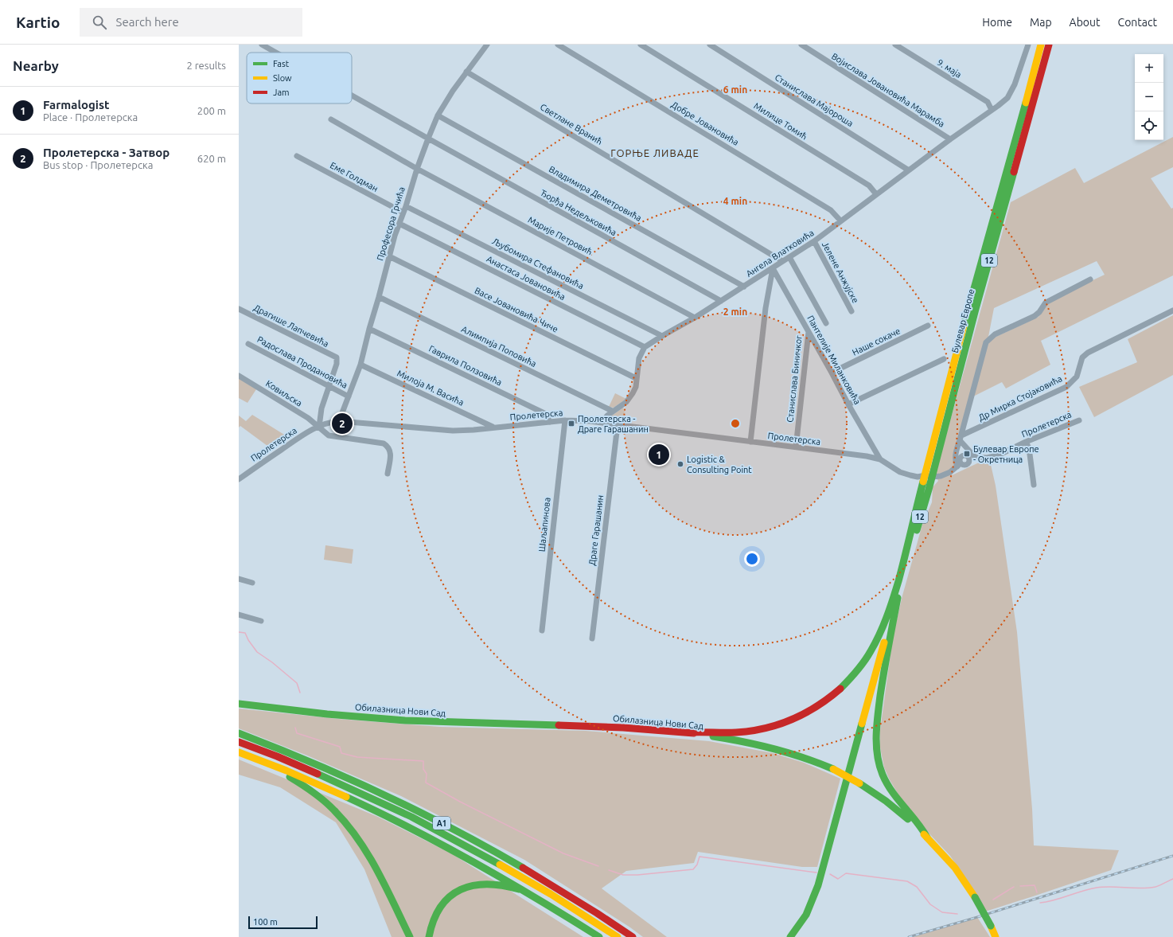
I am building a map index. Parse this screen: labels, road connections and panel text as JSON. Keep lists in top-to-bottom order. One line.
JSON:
{"streets":{"main road":["12","Булевар Европе","Обилазница Нови Сад","A1"],"street":["9. маја","Војислава Јовановића Марамба","Станислава Мајороша","Милице Томић","Добре Јовановића","Светлане Вранић","Еме Голдман","Владимира Деметровића","Ђорђа Недељковића","Професора Грчића","Марије Петровић","Ангела Влатковића","Љубомира Стефановића","Јелене Анжујске","Анастаса Јовановића","Васе Јовановића Чиче","Драгише Лапчевића","Наше сокаче","Алимпија Поповића","Пантелије Миланковића","Радослава Продановића","Гаврила Ползовића","Станислава Биничког","Милоја М. Васића","Ковиљска","Др Мирка Стојаковића","Пролетерска","Шаљапинова","Драге Гарашанин"]},"crossings":[["9. маја","Ангела Влатковића"],["Војислава Јовановића Марамба","Ангела Влатковића"],["Станислава Мајороша","Ангела Влатковића"],["Милице Томић","Ангела Влатковића"],["Добре Јовановића","Ангела Влатковића"],["Светлане Вранић","Професора Грчића"],["Светлане Вранић","Ангела Влатковића"],["Еме Голдман","Професора Грчића"],["Владимира Деметровића","Професора Грчића"],["Владимира Деметровића","Ангела Влатковића"],["Ђорђа Недељковића","Професора Грчића"],["Ђорђа Недељковића","Ангела Влатковића"],["Професора Грчића","Марије Петровић"],["Професора Грчића","Љубомира Стефановића"],["Професора Грчића","Анастаса Јовановића"],["Професора Грчића","Васе Јовановића Чиче"],["Професора Грчића","Алимпија Поповића"],["Професора Грчића","Радослава Продановића"],["Професора Грчића","Гаврила Ползовића"],["Професора Грчића","Милоја М. Васића"],["Професора Грчића","Пролетерска"],["Марије Петровић","Ангела Влатковића"],["Ангела Влатковића","Љубомира Стефановића"],["Ангела Влатковића","Јелене Анжујске"],["Ангела Влатковића","Анастаса Јовановића"],["Ангела Влатковића","Пантелије Миланковића"],["Булевар Европе","Пролетерска"],["Драгише Лапчевића","Радослава Продановића"],["Наше сокаче","Пантелије Миланковића"],["Пантелије Миланковића","Станислава Биничког"],["Пантелије Миланковића","Пролетерска"],["Гаврила Ползовића","Пролетерска"],["Станислава Биничког","Пролетерска"],["Милоја М. Васића","Пролетерска"],["Ковиљска","Пролетерска"],["Пролетерска","Шаљапинова"],["Пролетерска","Драге Гарашанин"]],"districts":["ГОРЊЕ ЛИВАДЕ"],"places":{"transit":["Пролетерска - Драге Гарашанин","Булевар Европе - Окретница"],"other":["Logistic & Consulting Point"]},"legend":["Fast","Slow","Jam"],"scale_bar":"100 m","page":{"header":"Kartio","search":"Search here","nav":["Home","Map","About","Contact"],"heading":["Nearby","2 results"],"map_buttons":["+","−"],"list":[{"mark":"1","name":"Farmalogist","note":"Place · Пролетерска","value":"200 m"},{"mark":"2","name":"Пролетерска - Затвор","note":"Bus stop · Пролетерска","value":"620 m"}],"pins":["2","1"],"scale":"100 m"},"rings":["6 min","4 min","2 min"]}
